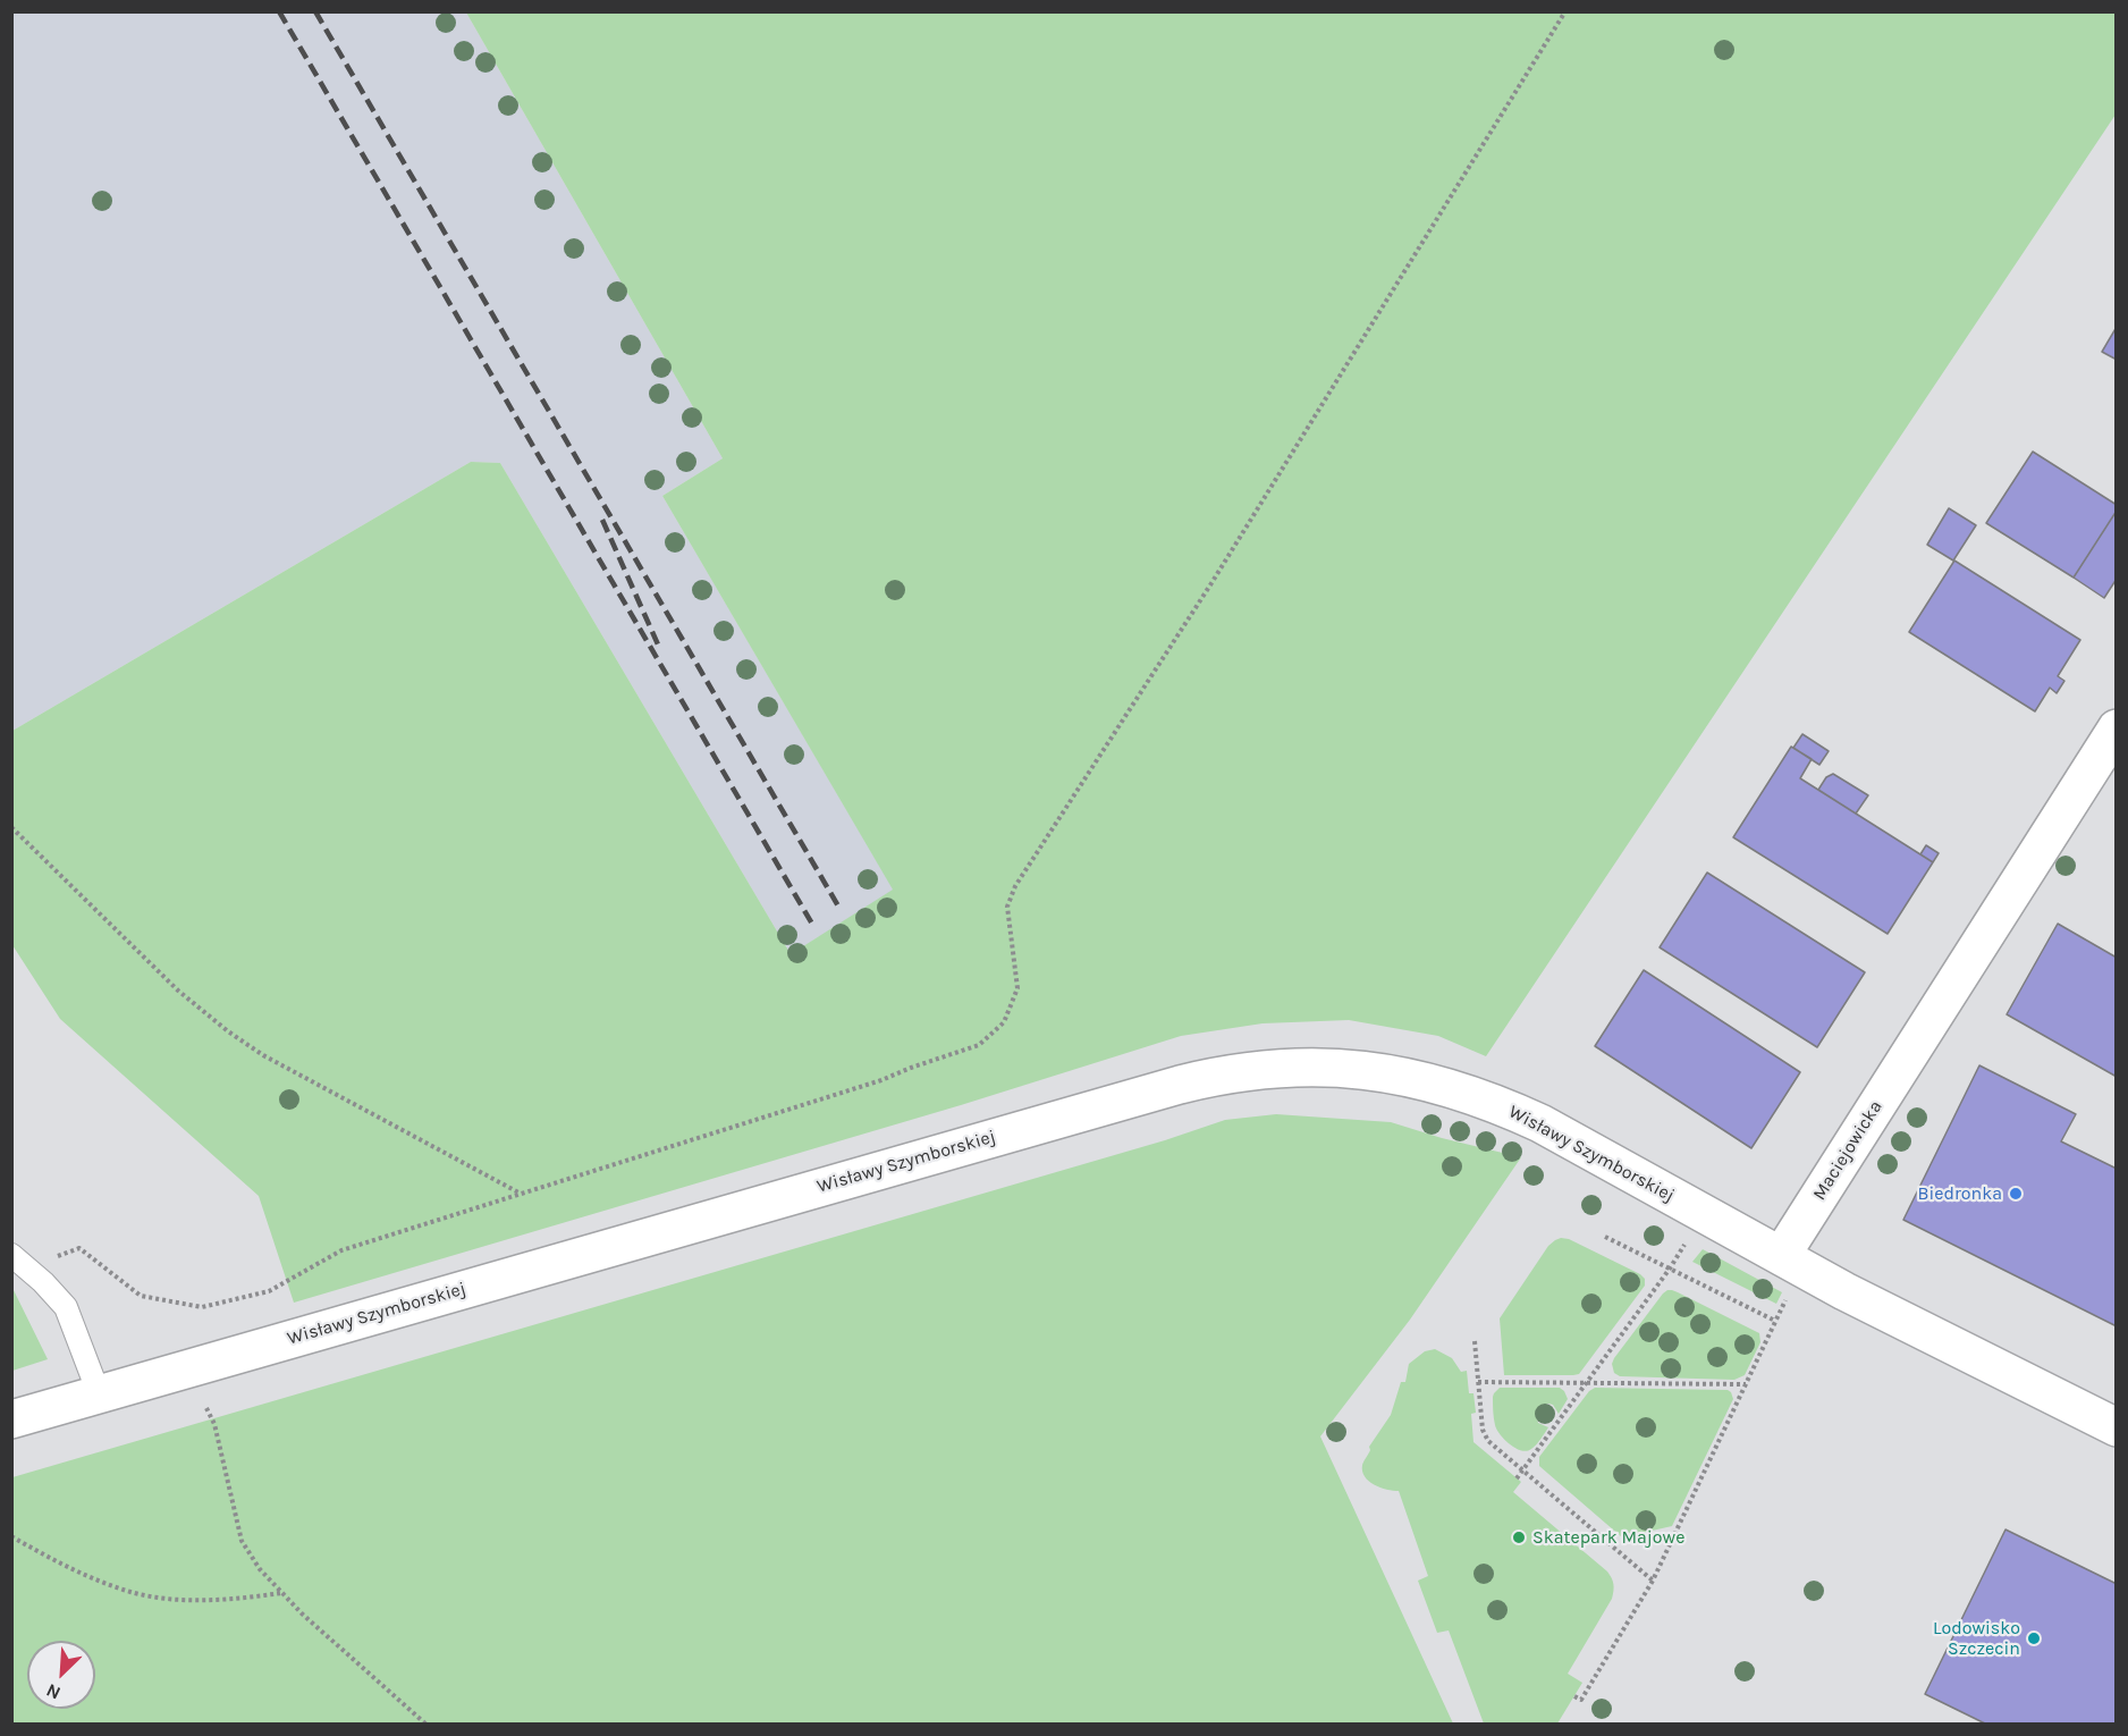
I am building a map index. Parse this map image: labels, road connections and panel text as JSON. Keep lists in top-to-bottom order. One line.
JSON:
{"streets":{"street":["Maciejowicka","Wisławy Szymborskiej"]},"crossings":[["Maciejowicka","Wisławy Szymborskiej"]],"places":["Biedronka","Skatepark Majowe","Lodowisko Szczecin"],"north":"bottom left"}
